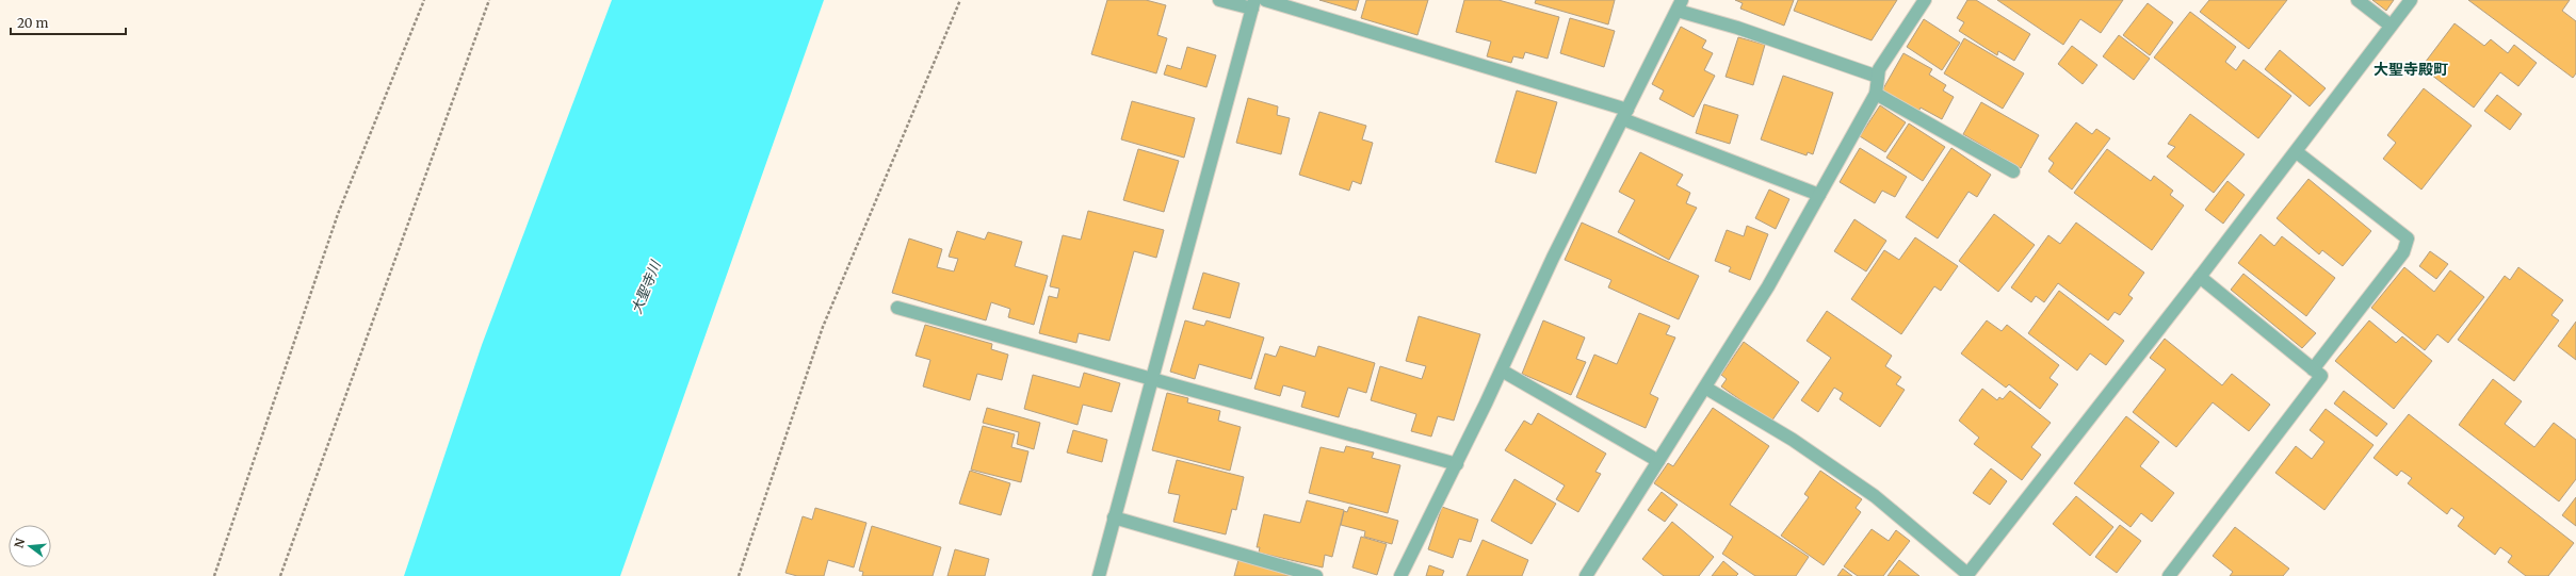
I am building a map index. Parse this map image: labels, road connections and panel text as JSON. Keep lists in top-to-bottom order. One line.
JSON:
{"districts":["大聖寺殿町"],"water":["大聖寺川"],"scale_bar":"20 m","north":"left"}
